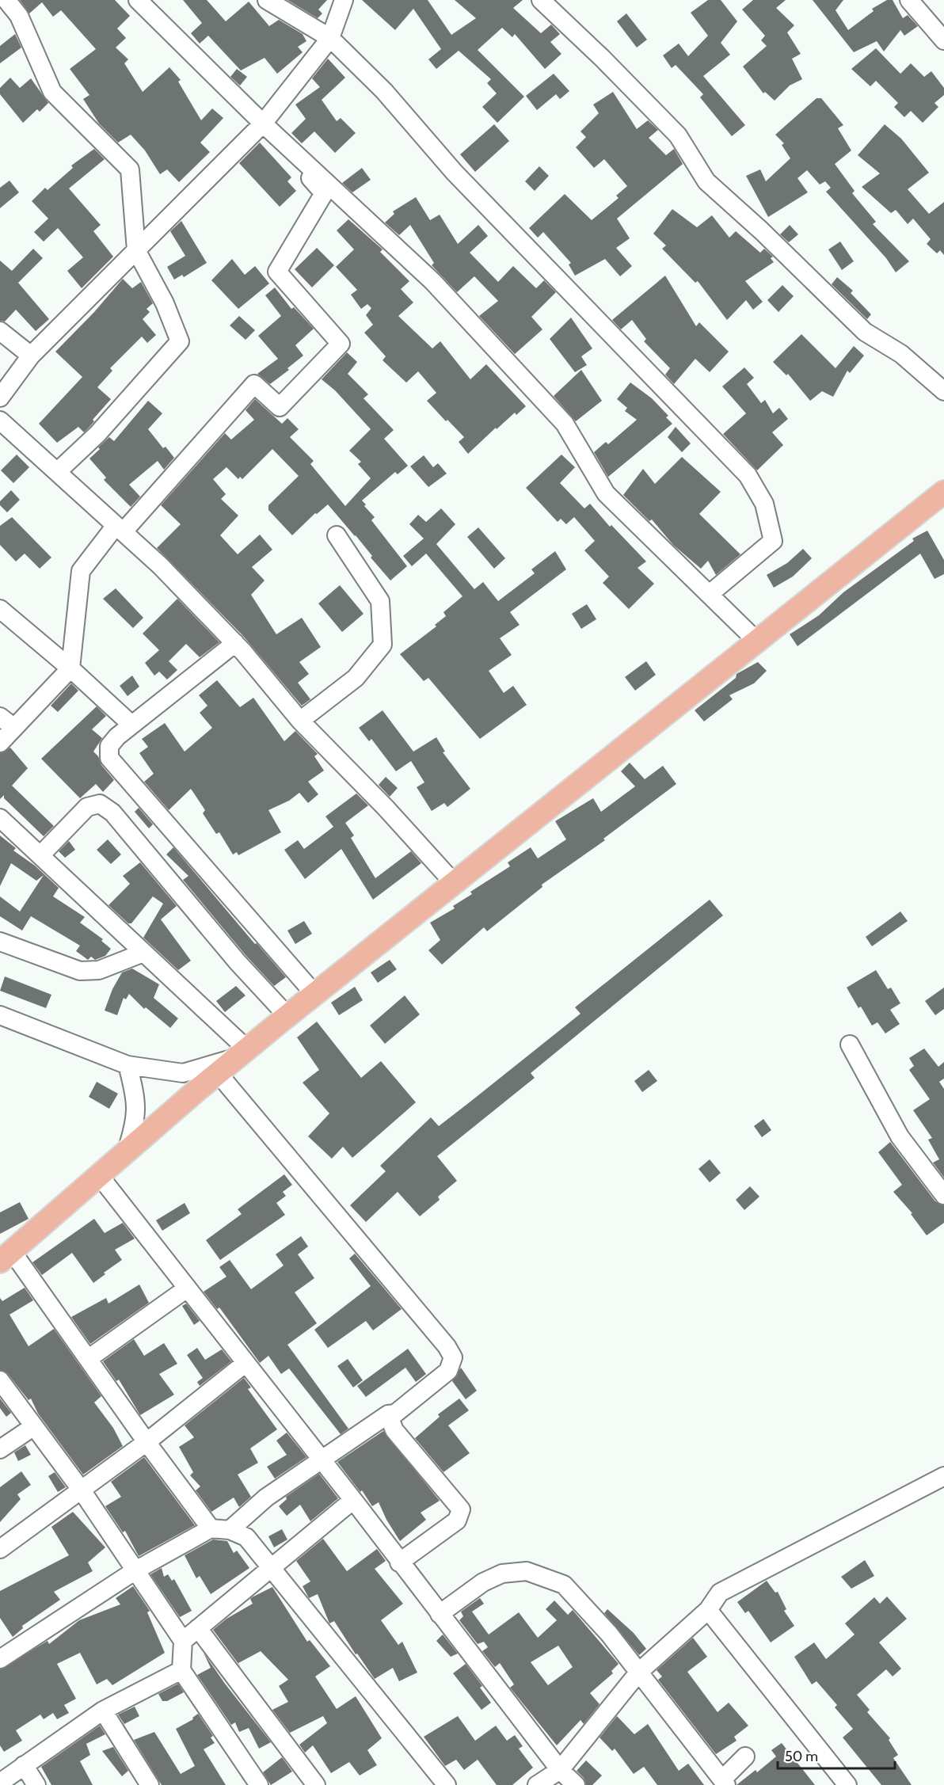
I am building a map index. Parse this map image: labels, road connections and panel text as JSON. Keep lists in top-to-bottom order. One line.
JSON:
{"scale_bar":"50 m"}
